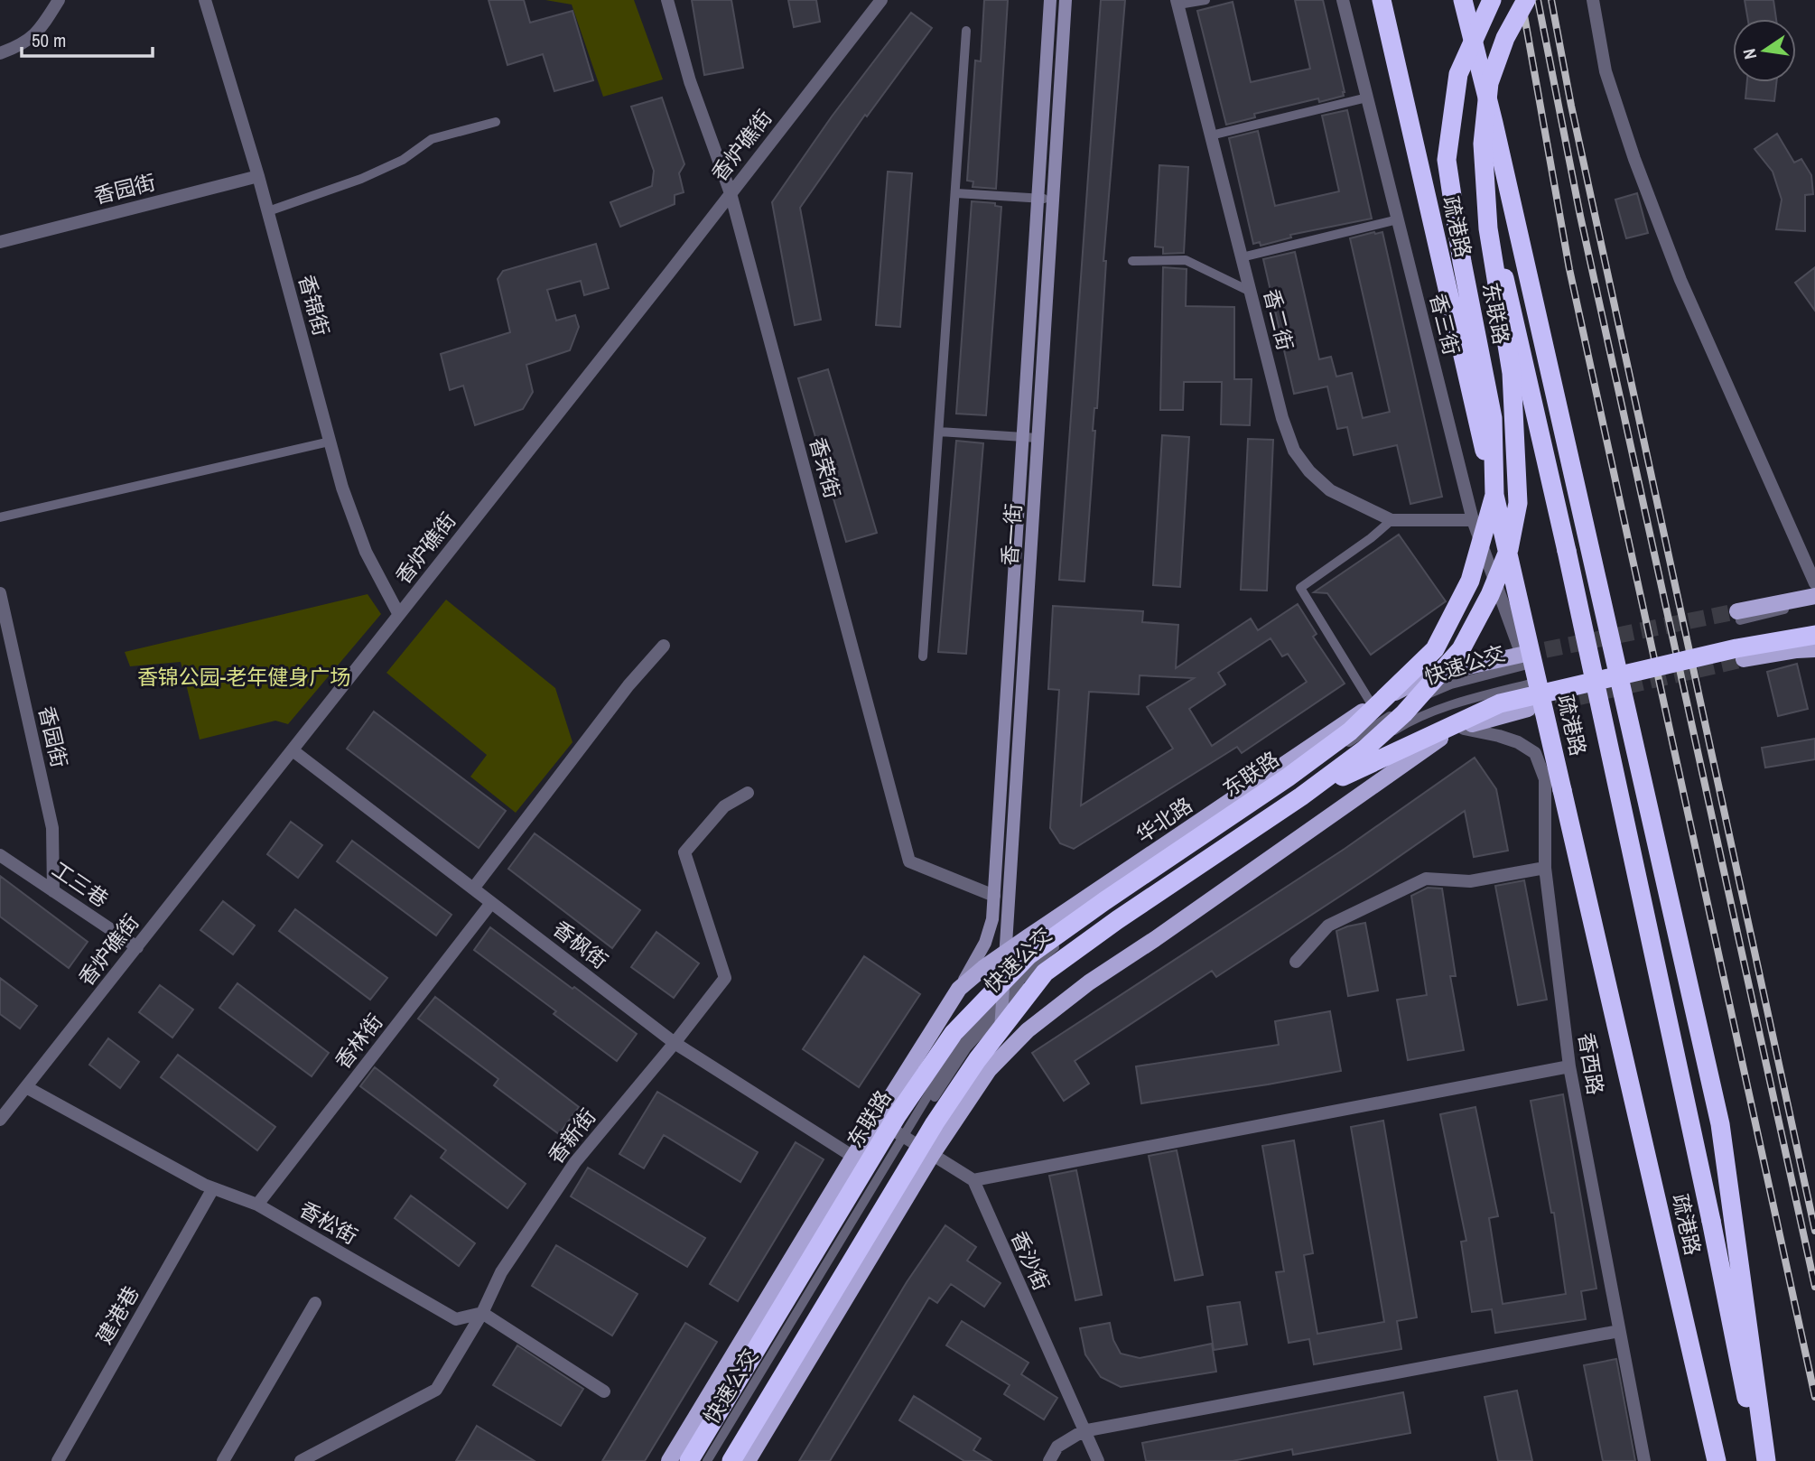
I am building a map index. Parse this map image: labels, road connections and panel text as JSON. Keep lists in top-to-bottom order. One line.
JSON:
{"streets":{"highway":["疏港路","东联路"],"main road":["华北路"],"street":["香炉礁街","香园街","香锦街","香二街","香三街","香荣街","香一街","工三巷","香枫街","香林街","香西路","香新街","香松街","香沙街","建港巷"],"lane":["快速公交"]},"crossings":[["香炉礁街","香锦街"],["香炉礁街","香荣街"],["香炉礁街","工三巷"],["香炉礁街","香枫街"],["香炉礁街","香松街"],["香园街","香锦街"],["香园街","工三巷"],["香二街","香三街"],["香三街","快速公交"],["香三街","华北路"],["香荣街","香一街"],["香一街","快速公交"],["香一街","华北路"],["快速公交","华北路"],["华北路","香枫街"],["香枫街","香林街"],["香枫街","香新街"],["香林街","香松街"],["香新街","香松街"],["香松街","建港巷"]],"parks":["香锦公园-老年健身广场"],"scale_bar":"50 m","north":"left"}
